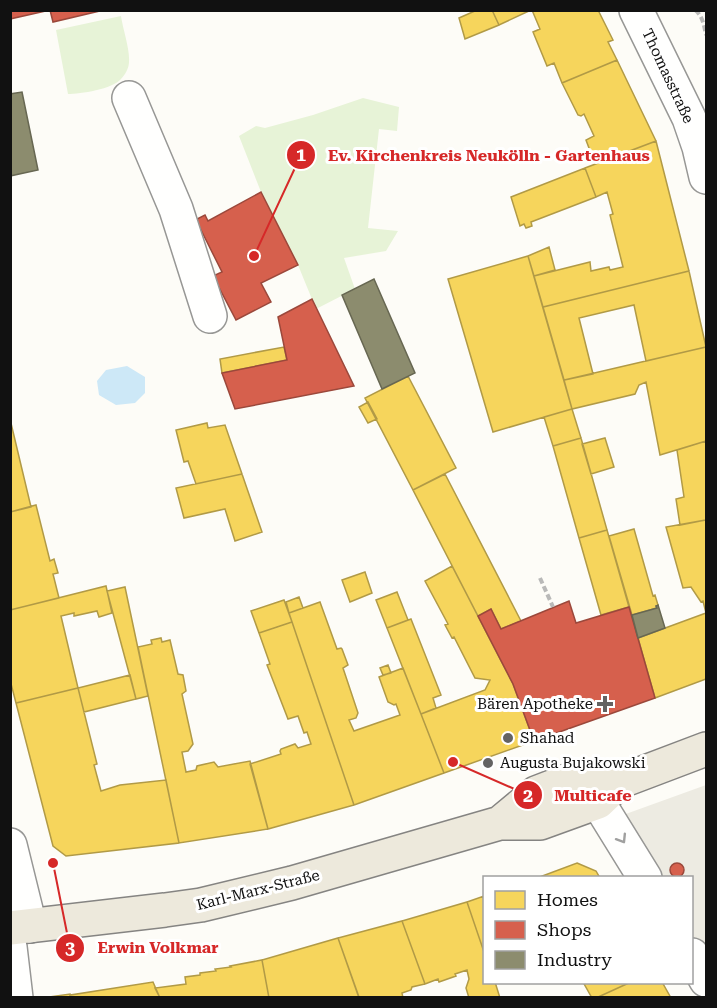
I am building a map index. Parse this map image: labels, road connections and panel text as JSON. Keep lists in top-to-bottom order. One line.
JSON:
{"streets":{"main road":["Karl-Marx-Straße"],"street":["Thomasstraße"]},"places":{"other":["Ev. Kirchenkreis Neukölln - Gartenhaus","Shahad","Multicafe","Augusta Bujakowski","Erwin Volkmar"],"health":["Bären Apotheke"]},"legend":["Homes","Shops","Industry"]}
